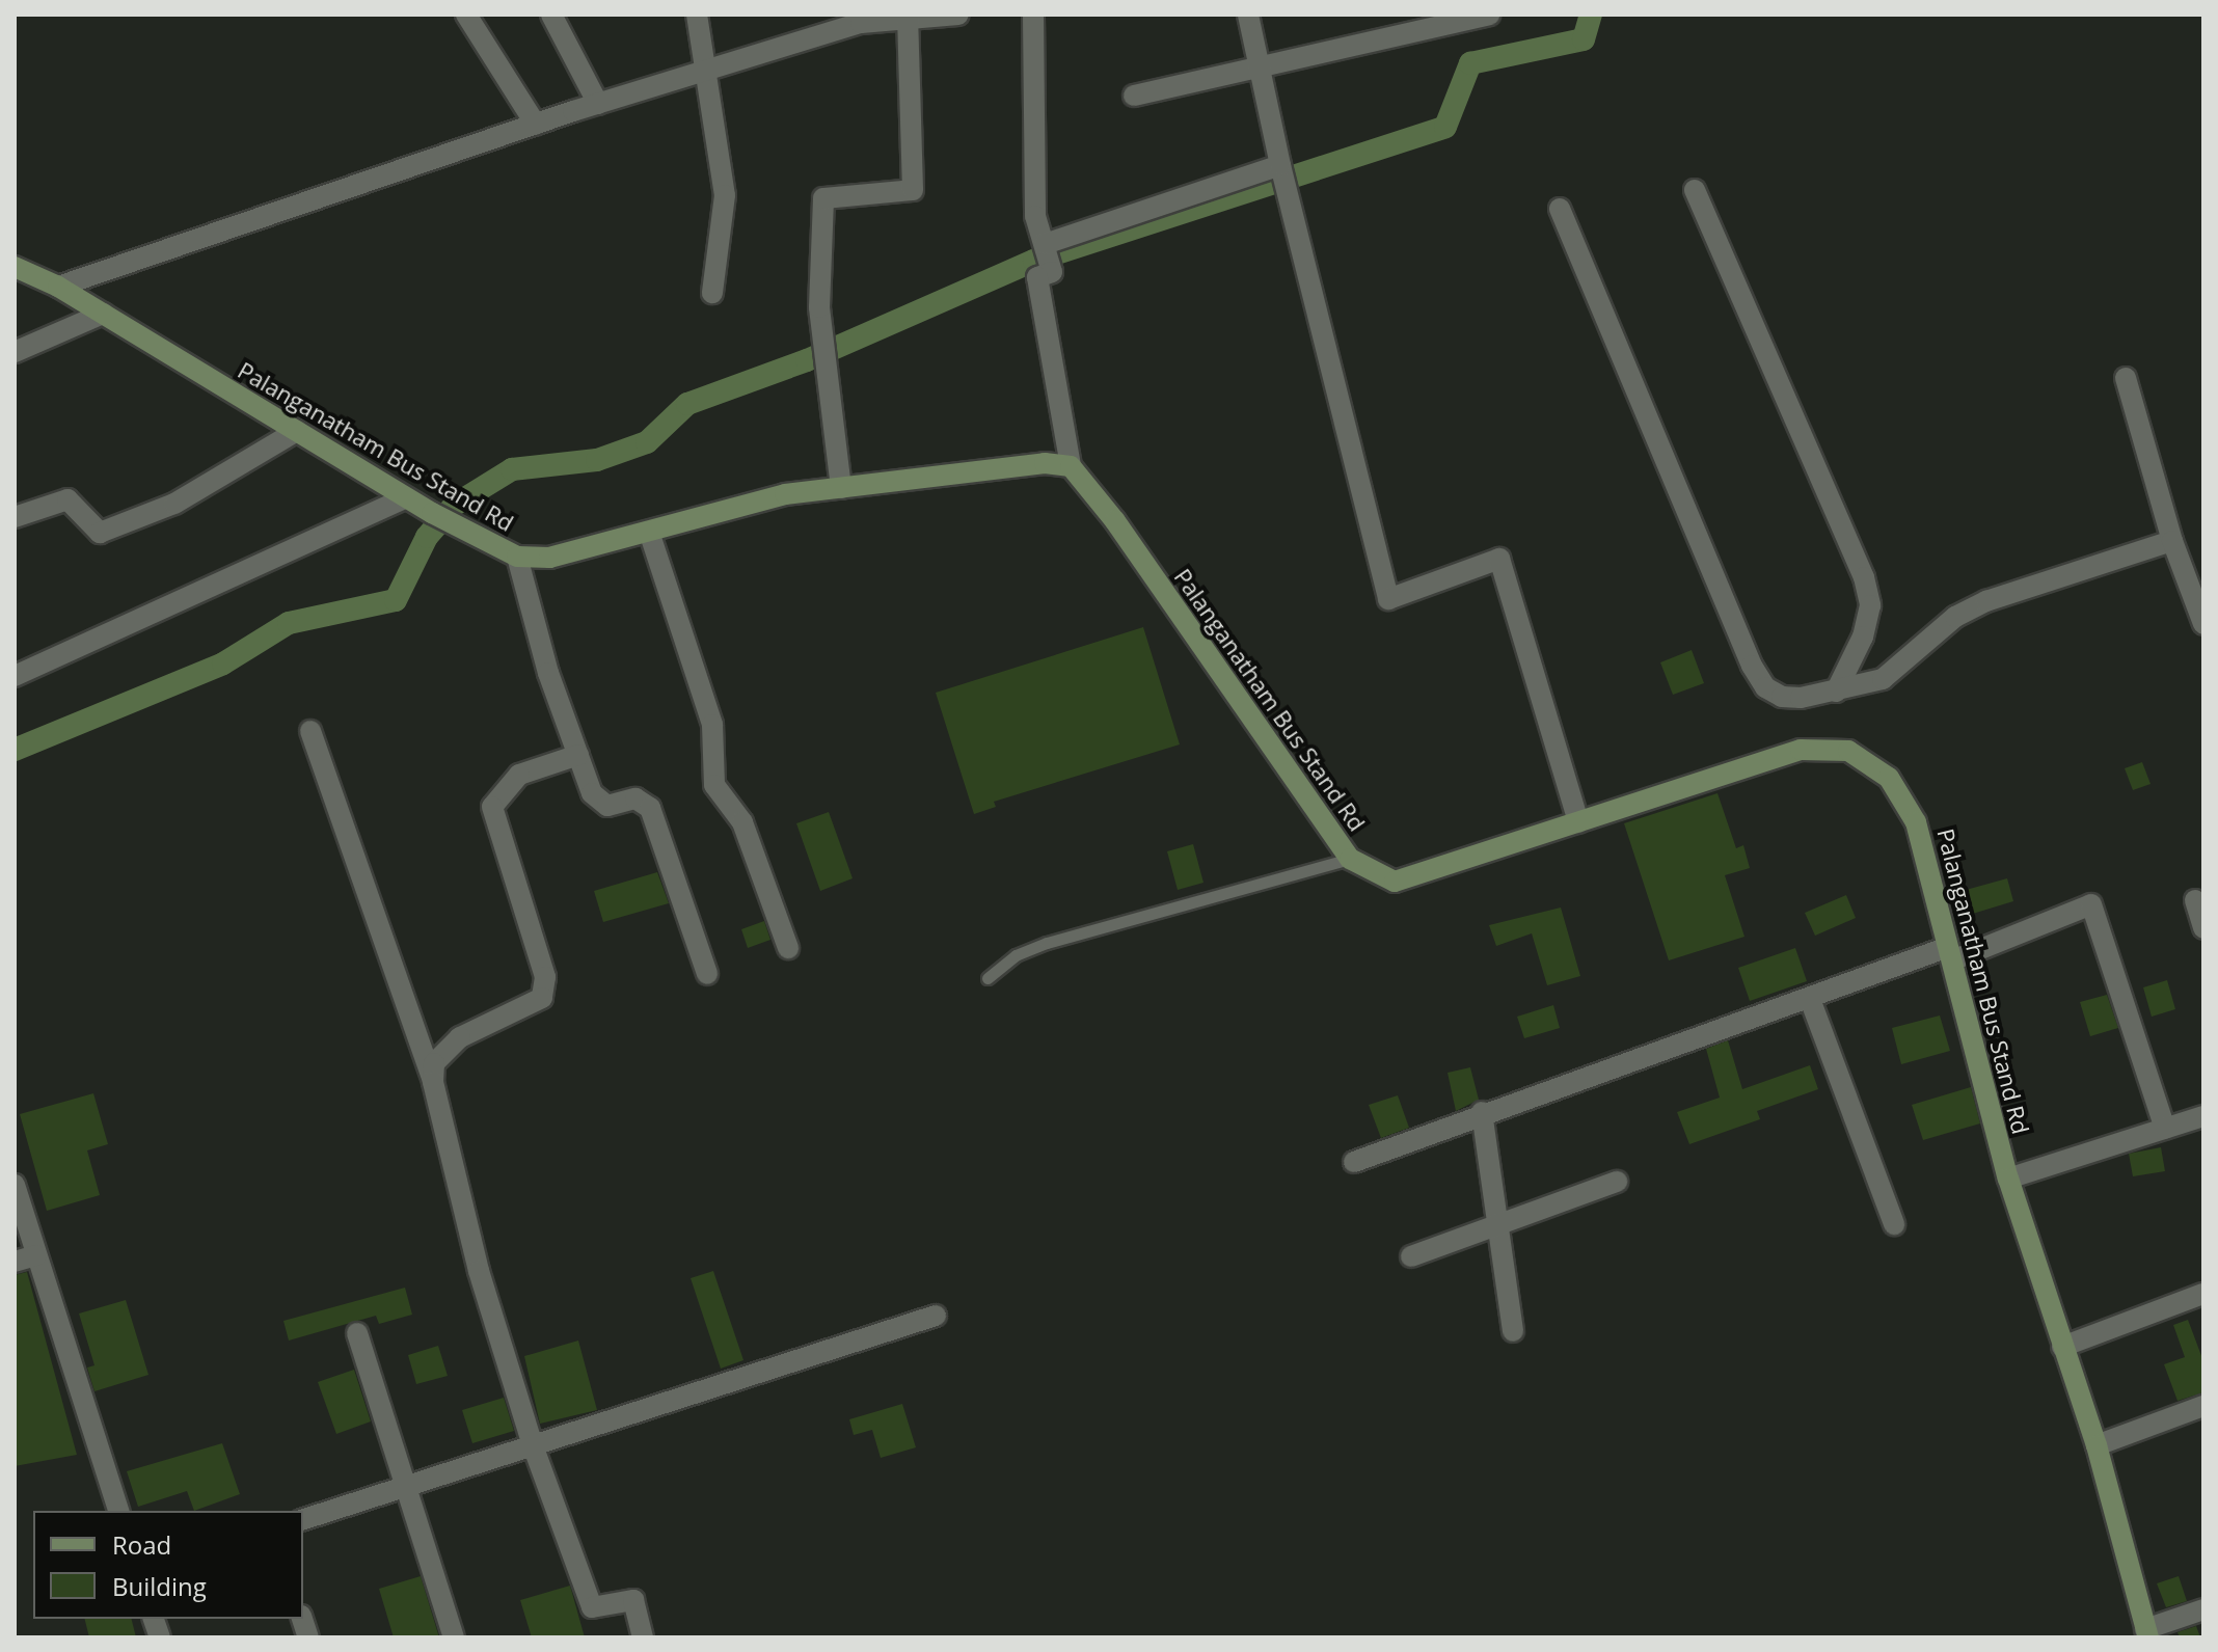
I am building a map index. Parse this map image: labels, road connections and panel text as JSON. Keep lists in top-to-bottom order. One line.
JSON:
{"streets":{"street":["Palanganatham Bus Stand Rd"]},"legend":["Road","Building"]}
